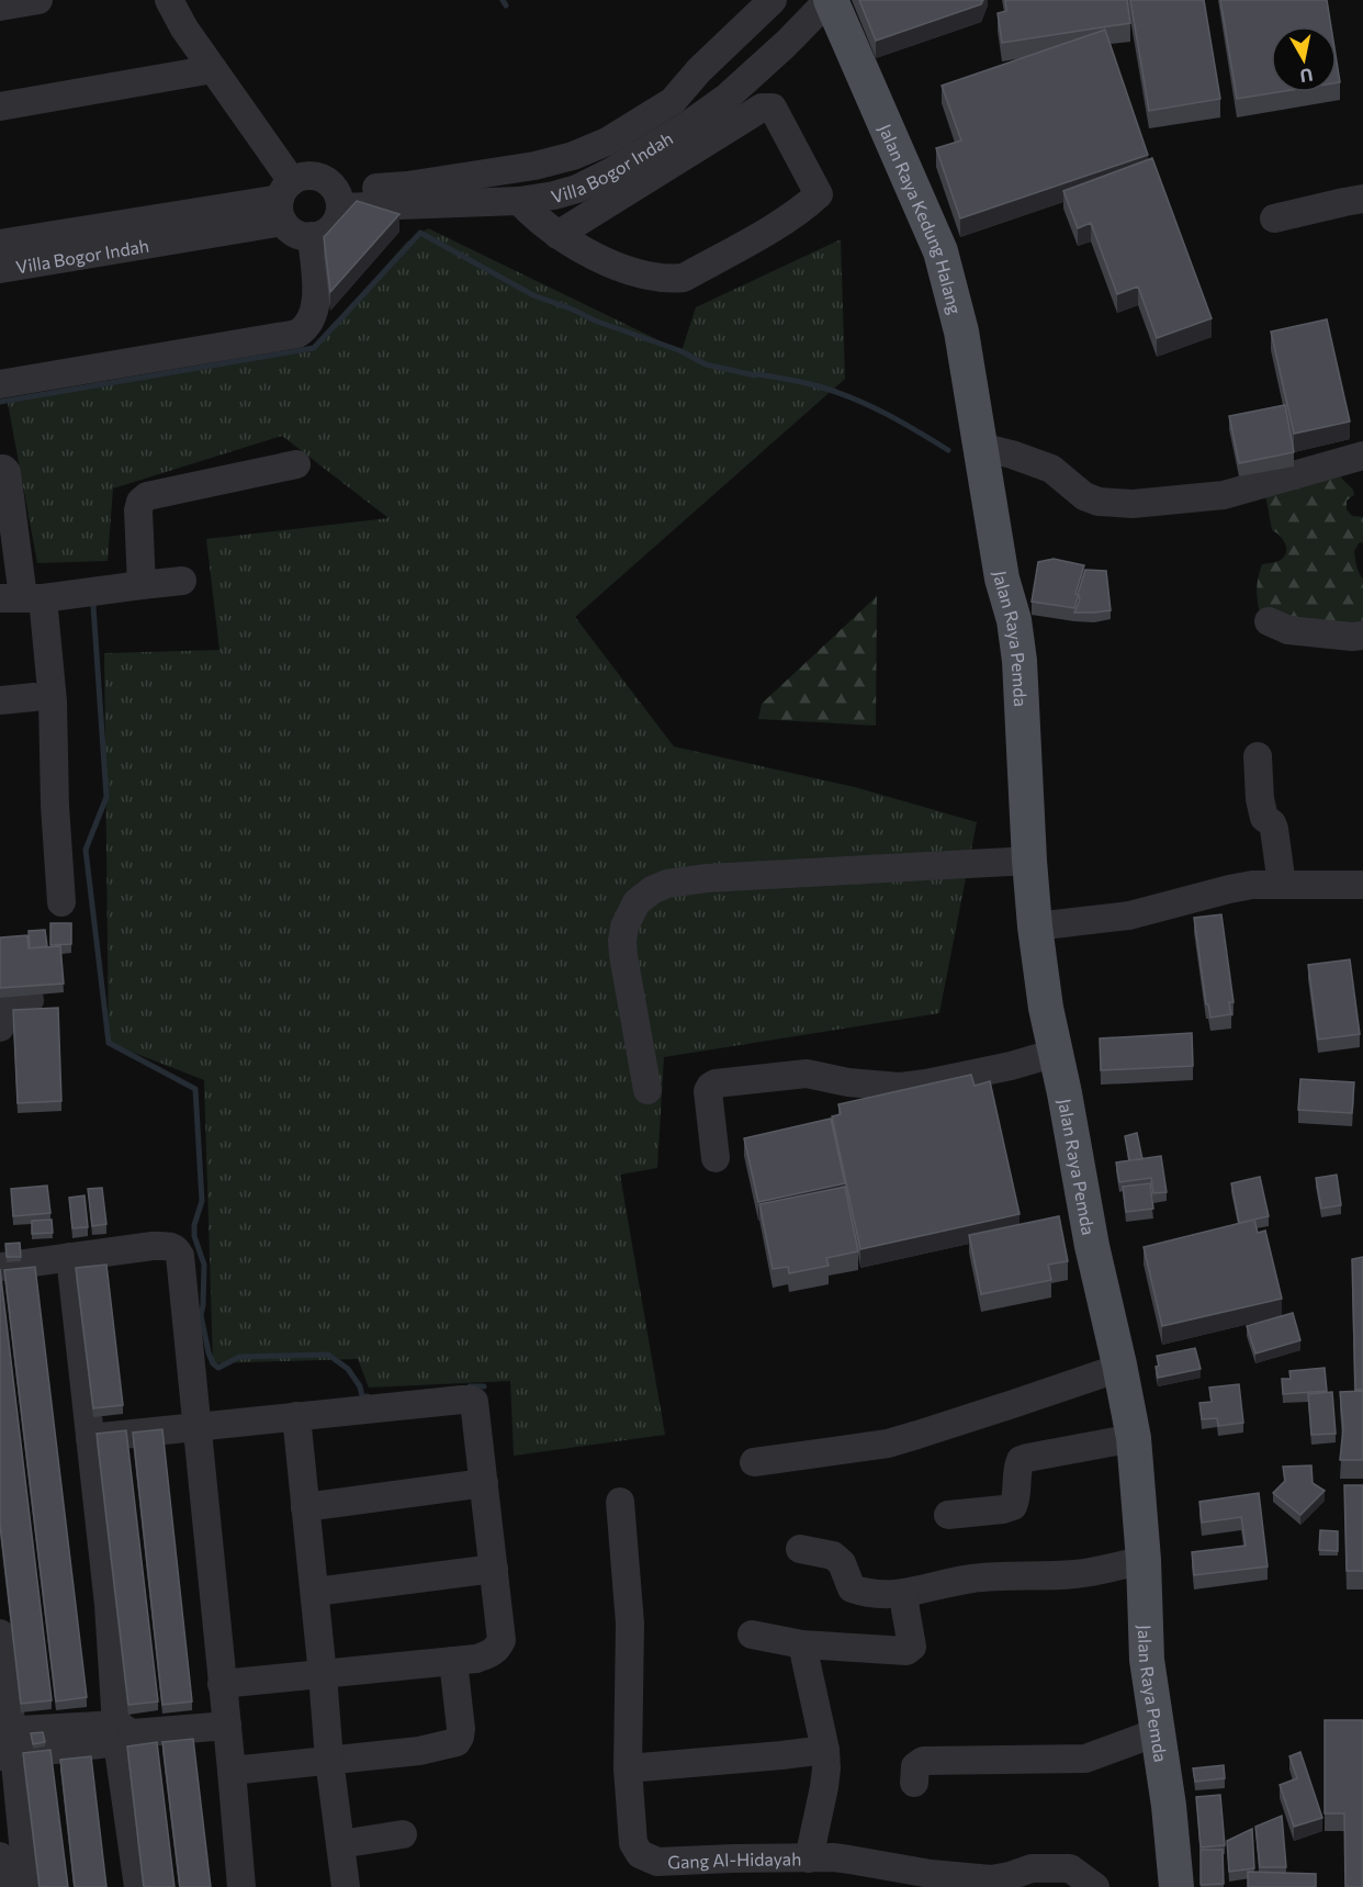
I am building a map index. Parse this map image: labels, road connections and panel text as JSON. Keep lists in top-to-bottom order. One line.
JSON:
{"streets":{"main road":["Jalan Raya Kedung Halang","Jalan Raya Pemda"],"street":["Villa Bogor Indah","Gang Al-Hidayah"]},"crossings":[["Villa Bogor Indah","Jalan Raya Kedung Halang"],["Jalan Raya Kedung Halang","Jalan Raya Pemda"]],"north":"bottom"}
